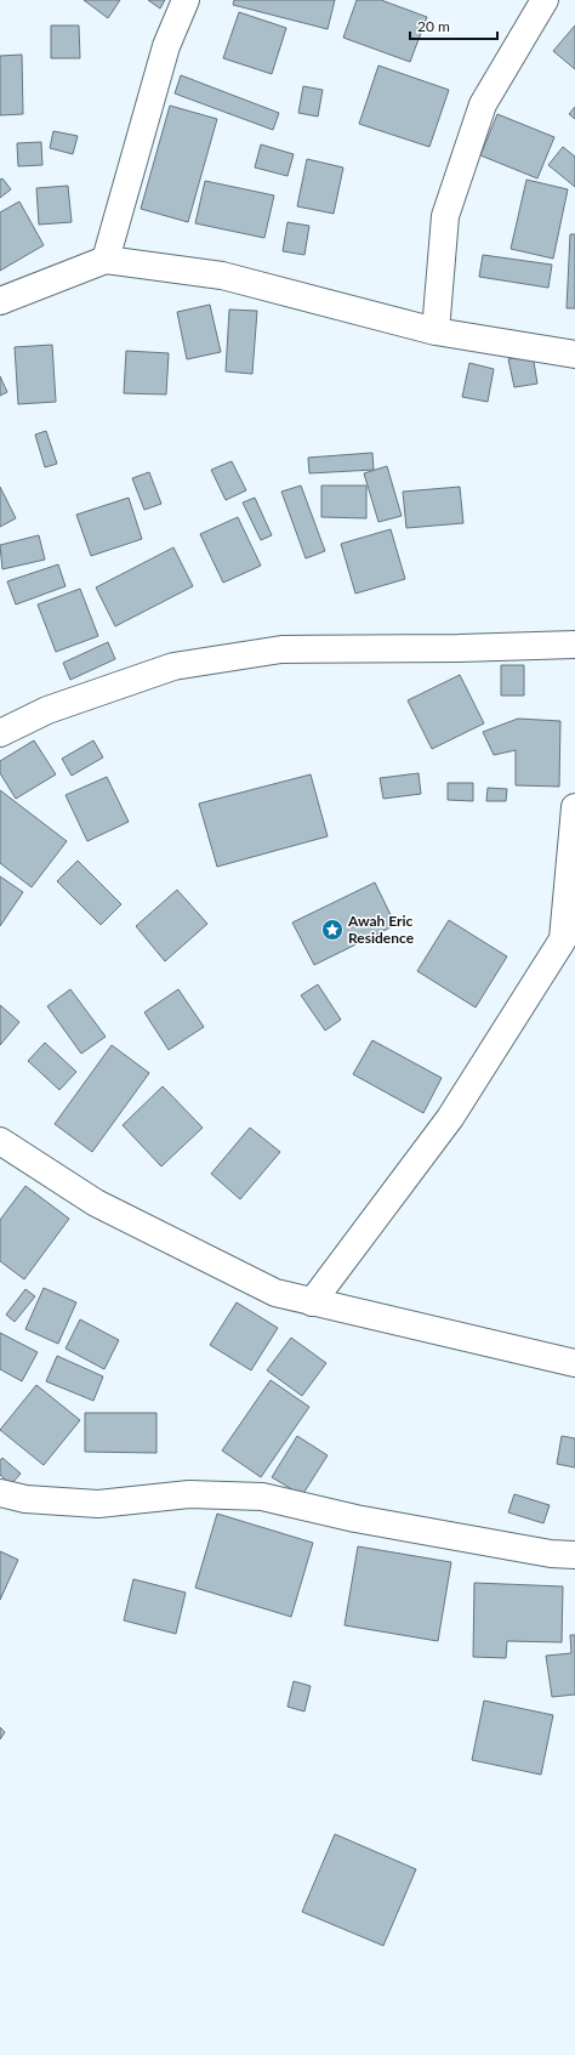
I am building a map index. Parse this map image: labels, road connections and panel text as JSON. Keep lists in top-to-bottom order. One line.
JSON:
{"places":{"place":["Awah Eric Residence"]},"scale_bar":"20 m"}
